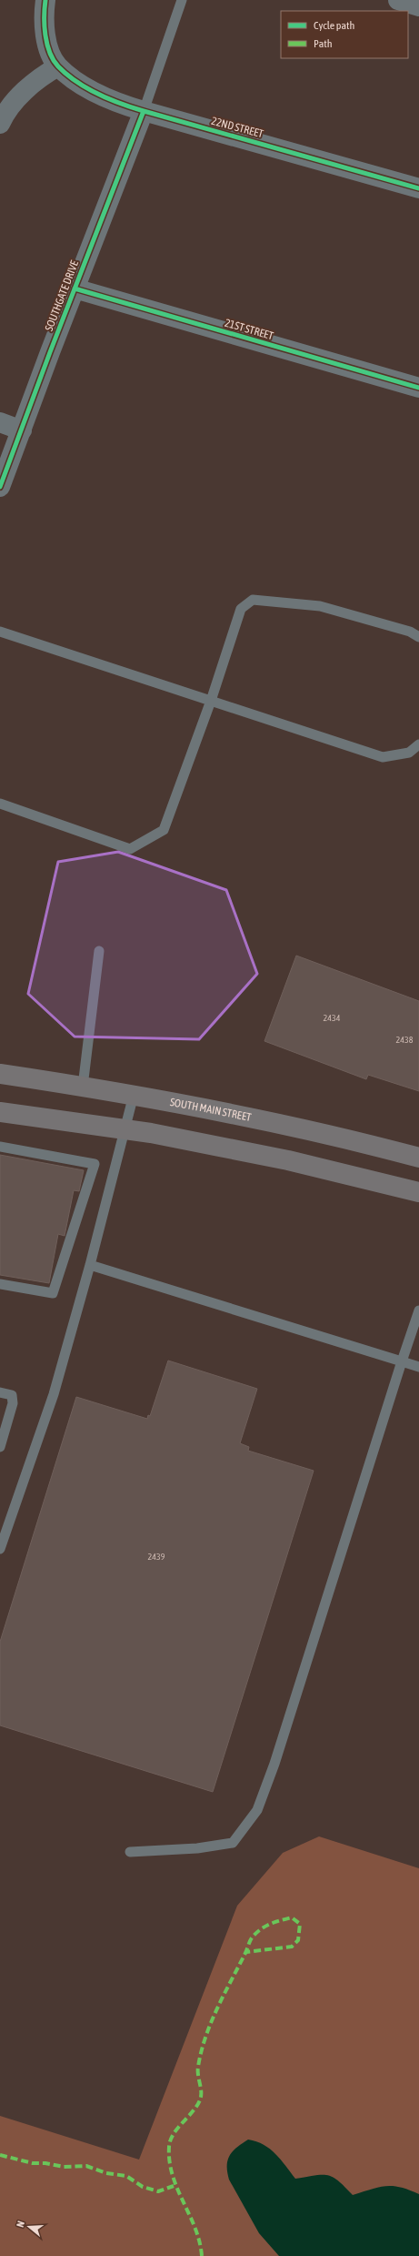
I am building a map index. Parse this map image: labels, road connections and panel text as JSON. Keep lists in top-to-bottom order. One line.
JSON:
{"streets":{"highway":["SOUTH MAIN STREET"],"street":["22ND STREET","SOUTHGATE DRIVE","21ST STREET"]},"crossings":[["22ND STREET","SOUTHGATE DRIVE"],["SOUTHGATE DRIVE","21ST STREET"]],"house_numbers":["2434","2438","2439"],"legend":["Cycle path","Path"],"north":"left"}
